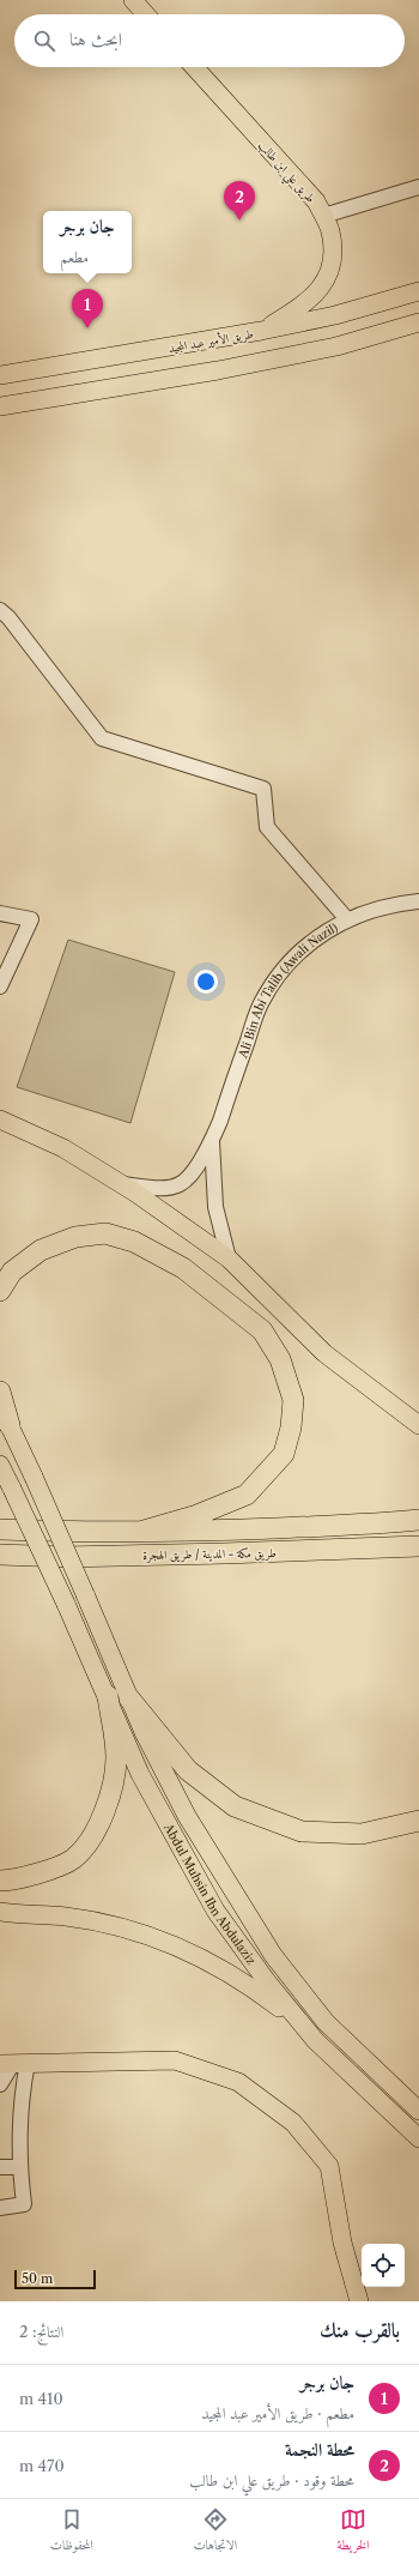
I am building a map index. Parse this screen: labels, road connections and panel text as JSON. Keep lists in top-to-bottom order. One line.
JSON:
{"streets":{"highway":["طريق مكة - المدينة / طريق الهجرة"],"main road":["طريق علي ابن طالب","طريق الأمير عبد المجيد","Abdul Muhsin Ibn Abdulaziz"],"street":["Ali Bin Abi Talib (Awali Nazil)"]},"crossings":[["طريق علي ابن طالب","طريق الأمير عبد المجيد"]],"scale_bar":"50 m","page":{"search":"ابحث هنا","pins":["2","1"],"popup":["جان برجر","مطعم"],"scale":"50 m","heading":["بالقرب منك","النتائج: 2"],"list":[{"mark":"1","name":"جان برجر","note":"مطعم · طريق الأمير عبد المجيد","value":"410 m"},{"mark":"2","name":"محطة النجمة","note":"محطة وقود · طريق علي ابن طالب","value":"470 m"}],"nav":["الخريطة","الاتجاهات","المحفوظات"]}}
